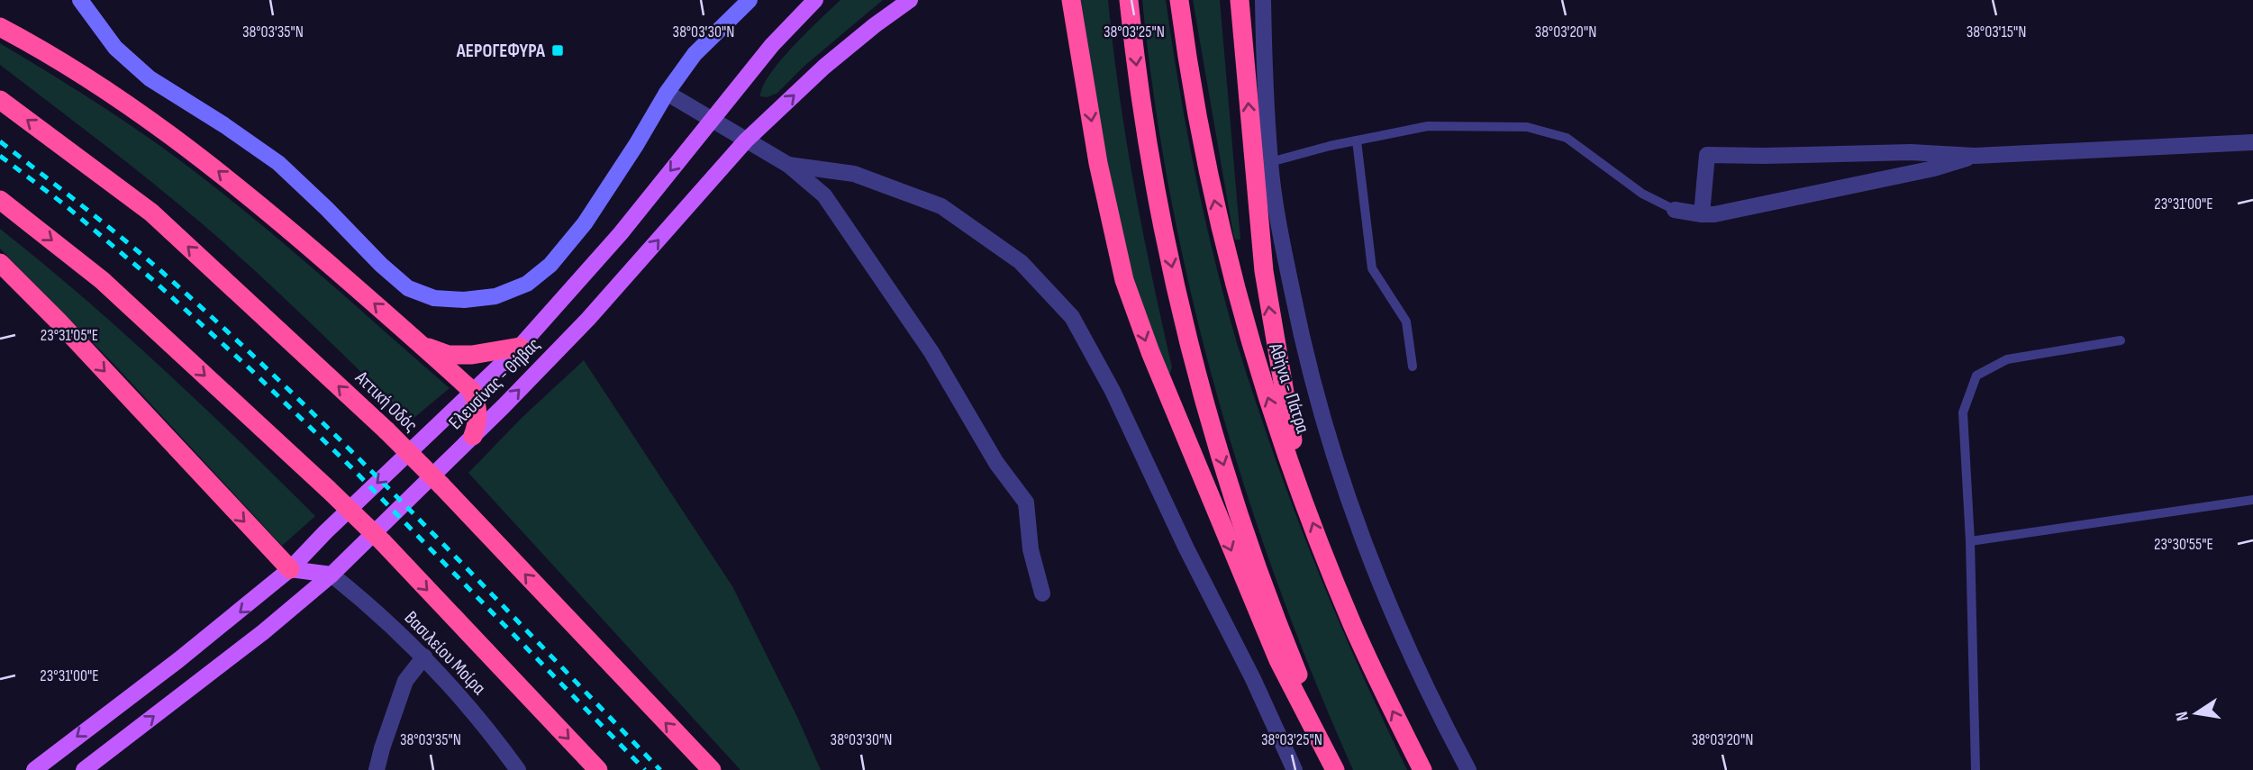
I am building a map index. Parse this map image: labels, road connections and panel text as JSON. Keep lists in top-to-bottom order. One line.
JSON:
{"streets":{"highway":["Αθήνα - Πάτρα","Αττική Οδός"],"main road":["Ελευσίνας - Θήβας"],"street":["Βασιλείου Μοίρα"]},"crossings":[["Ελευσίνας - Θήβας","Βασιλείου Μοίρα"]],"places":{"transit":["ΑΕΡΟΓΕΦΥΡΑ"]},"north":"left","coordinates":["38°03'35\"N","38°03'30\"N","38°03'25\"N","38°03'20\"N","38°03'15\"N","23°31'00\"E","23°31'05\"E","23°30'55\"E"]}
